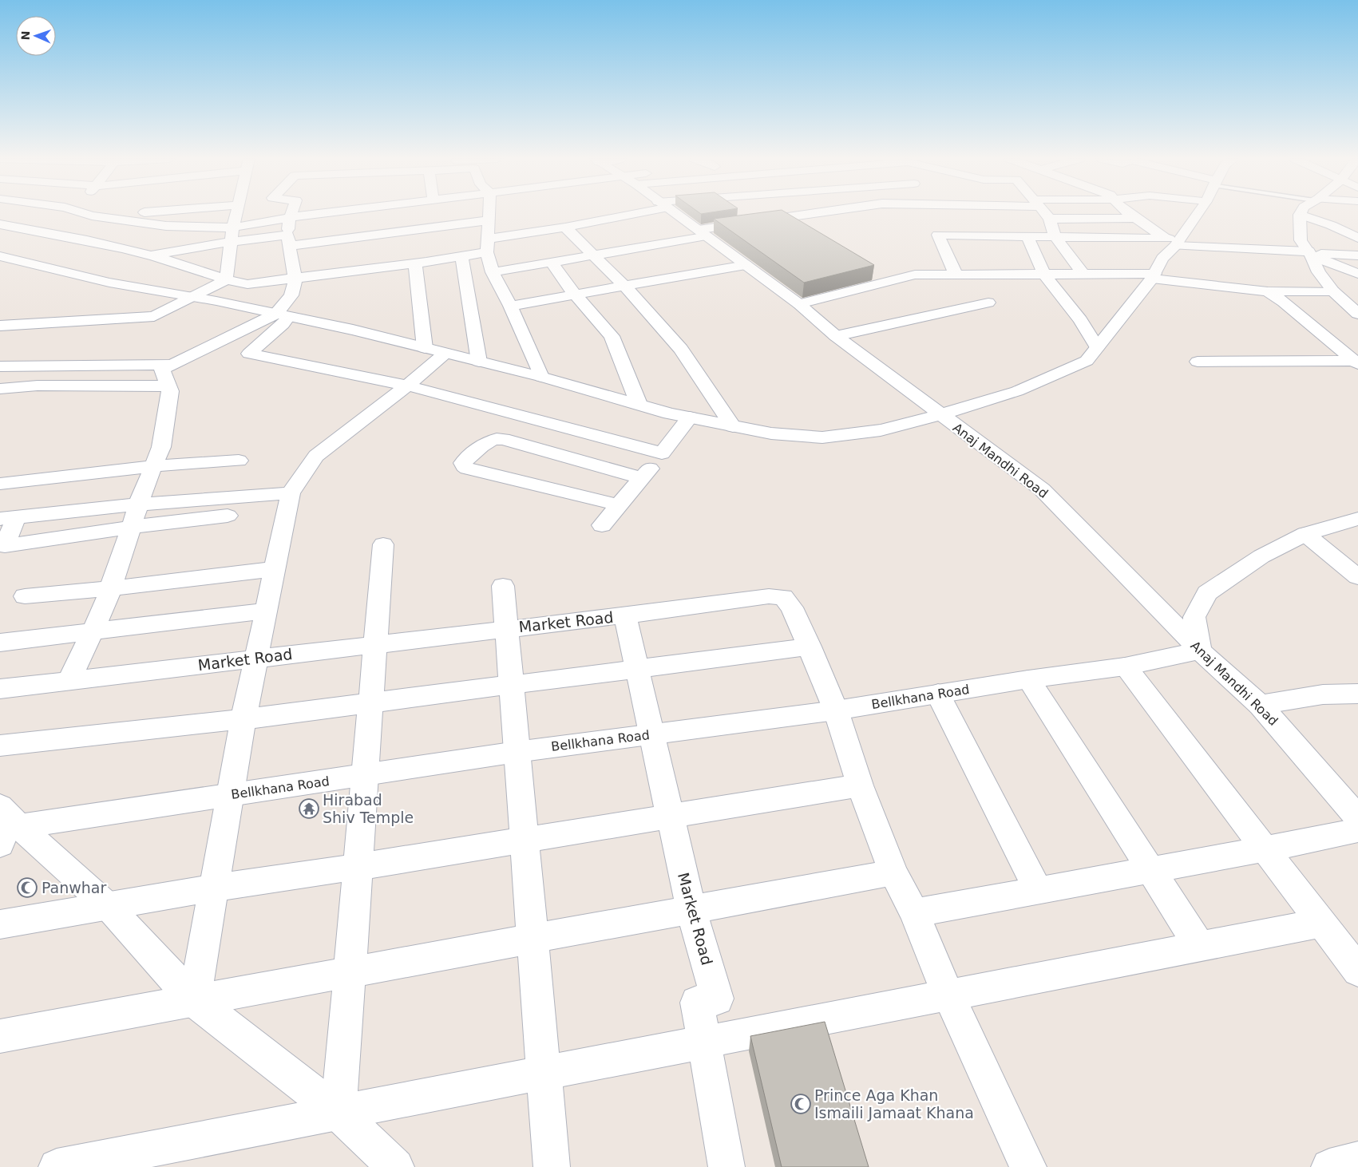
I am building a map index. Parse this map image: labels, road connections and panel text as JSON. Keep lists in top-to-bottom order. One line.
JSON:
{"streets":{"street":["Anaj Mandhi Road","Market Road","Bellkhana Road"]},"crossings":[["Anaj Mandhi Road","Bellkhana Road"],["Market Road","Bellkhana Road"]],"places":{"temple":["Hirabad Shiv Temple"],"mosque":["Panwhar","Prince Aga Khan Ismaili Jamaat Khana"]},"north":"left"}
